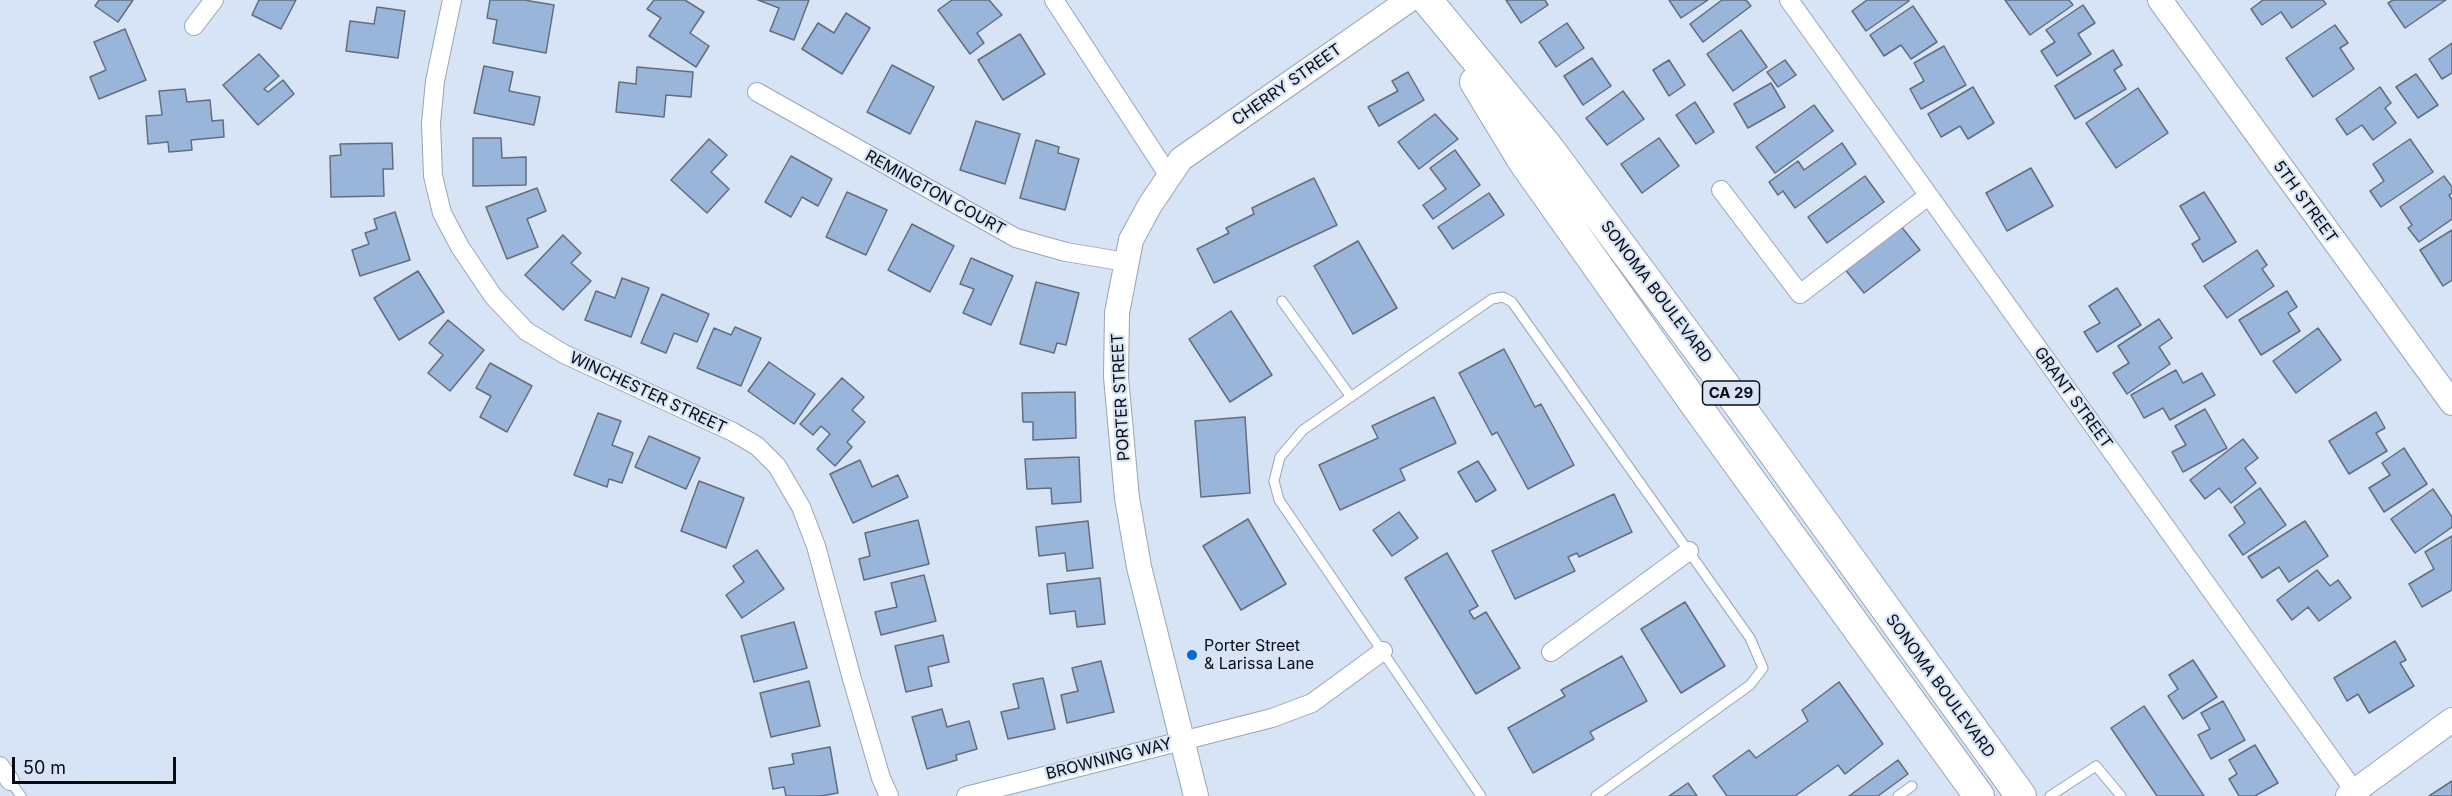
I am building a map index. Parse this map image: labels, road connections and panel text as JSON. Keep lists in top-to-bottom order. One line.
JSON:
{"streets":{"main road":["SONOMA BOULEVARD","CA 29"],"street":["CHERRY STREET","REMINGTON COURT","5TH STREET","WINCHESTER STREET","PORTER STREET","GRANT STREET","BROWNING WAY"]},"crossings":[["CHERRY STREET","PORTER STREET"],["REMINGTON COURT","PORTER STREET"],["PORTER STREET","BROWNING WAY"]],"places":["Porter Street & Larissa Lane"],"scale_bar":"50 m"}
